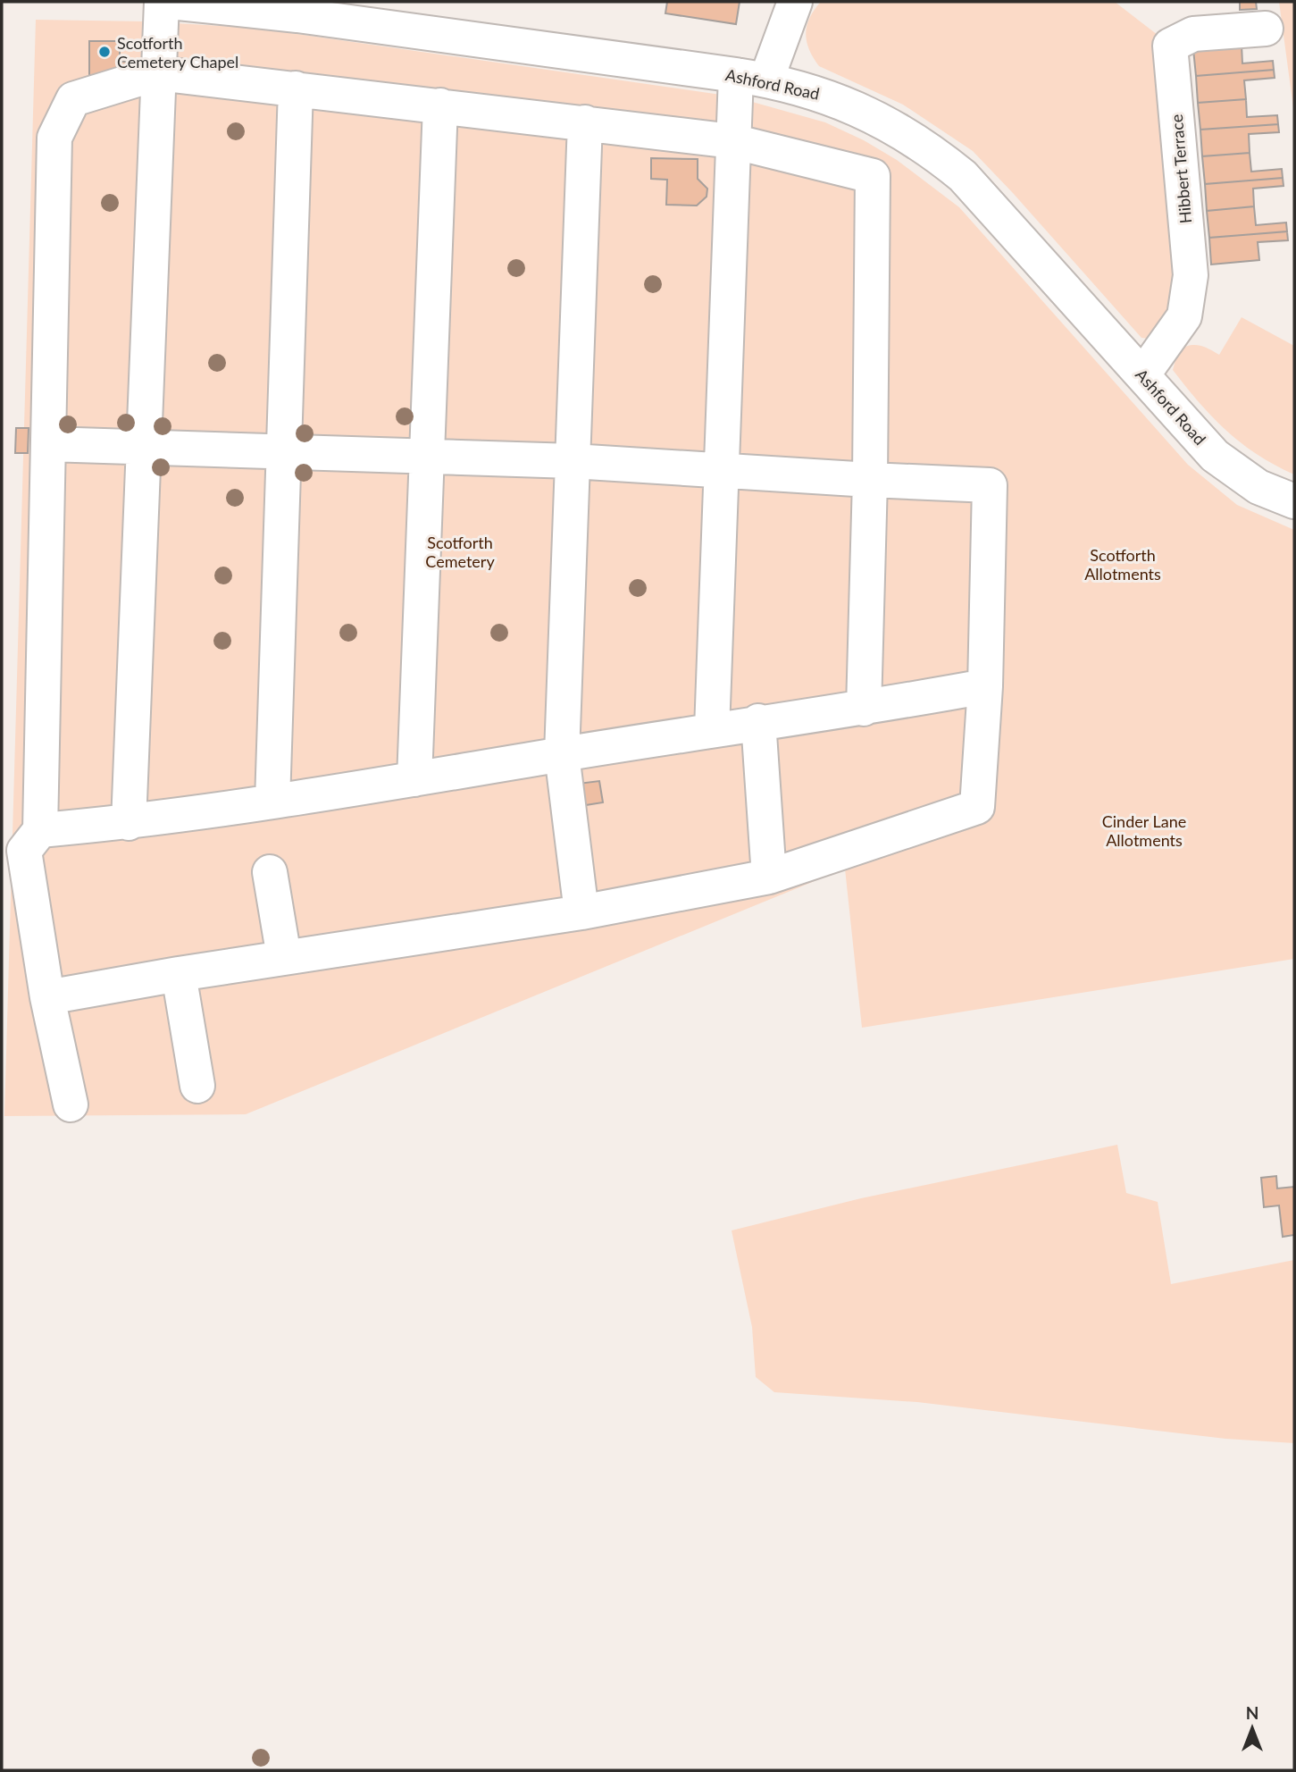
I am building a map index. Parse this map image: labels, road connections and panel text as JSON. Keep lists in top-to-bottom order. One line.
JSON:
{"streets":{"street":["Ashford Road","Hibbert Terrace"]},"crossings":[["Ashford Road","Hibbert Terrace"]],"parks":["Scotforth Cemetery","Scotforth Allotments","Cinder Lane Allotments"],"places":["Scotforth Cemetery Chapel"],"north":"top"}
